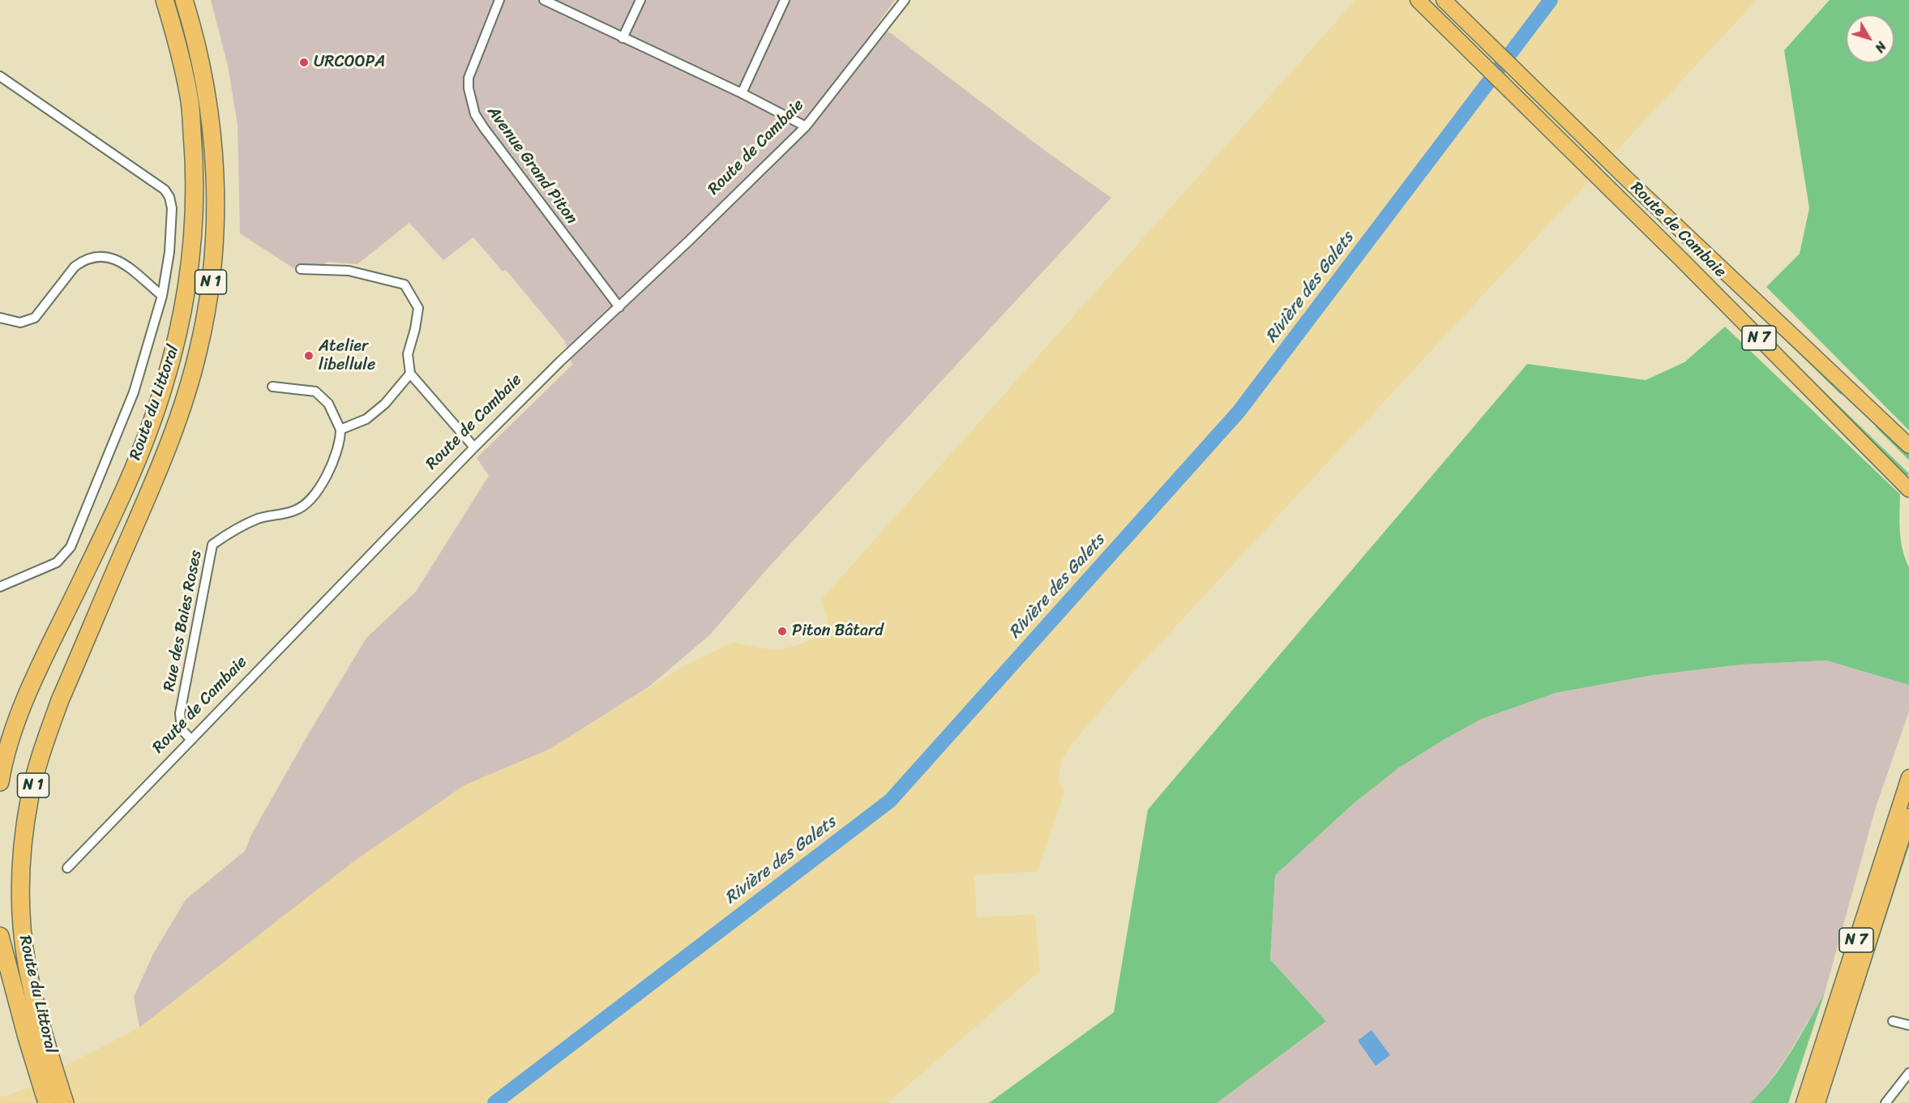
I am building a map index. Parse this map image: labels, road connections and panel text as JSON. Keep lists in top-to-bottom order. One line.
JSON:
{"streets":{"highway":["N 1","Route du Littoral"],"main road":["Route de Cambaie","N 7"],"street":["Avenue Grand Piton","Rue des Baies Roses"]},"crossings":[["Route de Cambaie","Avenue Grand Piton"],["Route de Cambaie","Rue des Baies Roses"]],"water":["Rivière des Galets"],"places":["URCOOPA","Atelier libellule","Piton Bâtard"],"north":"bottom right"}
